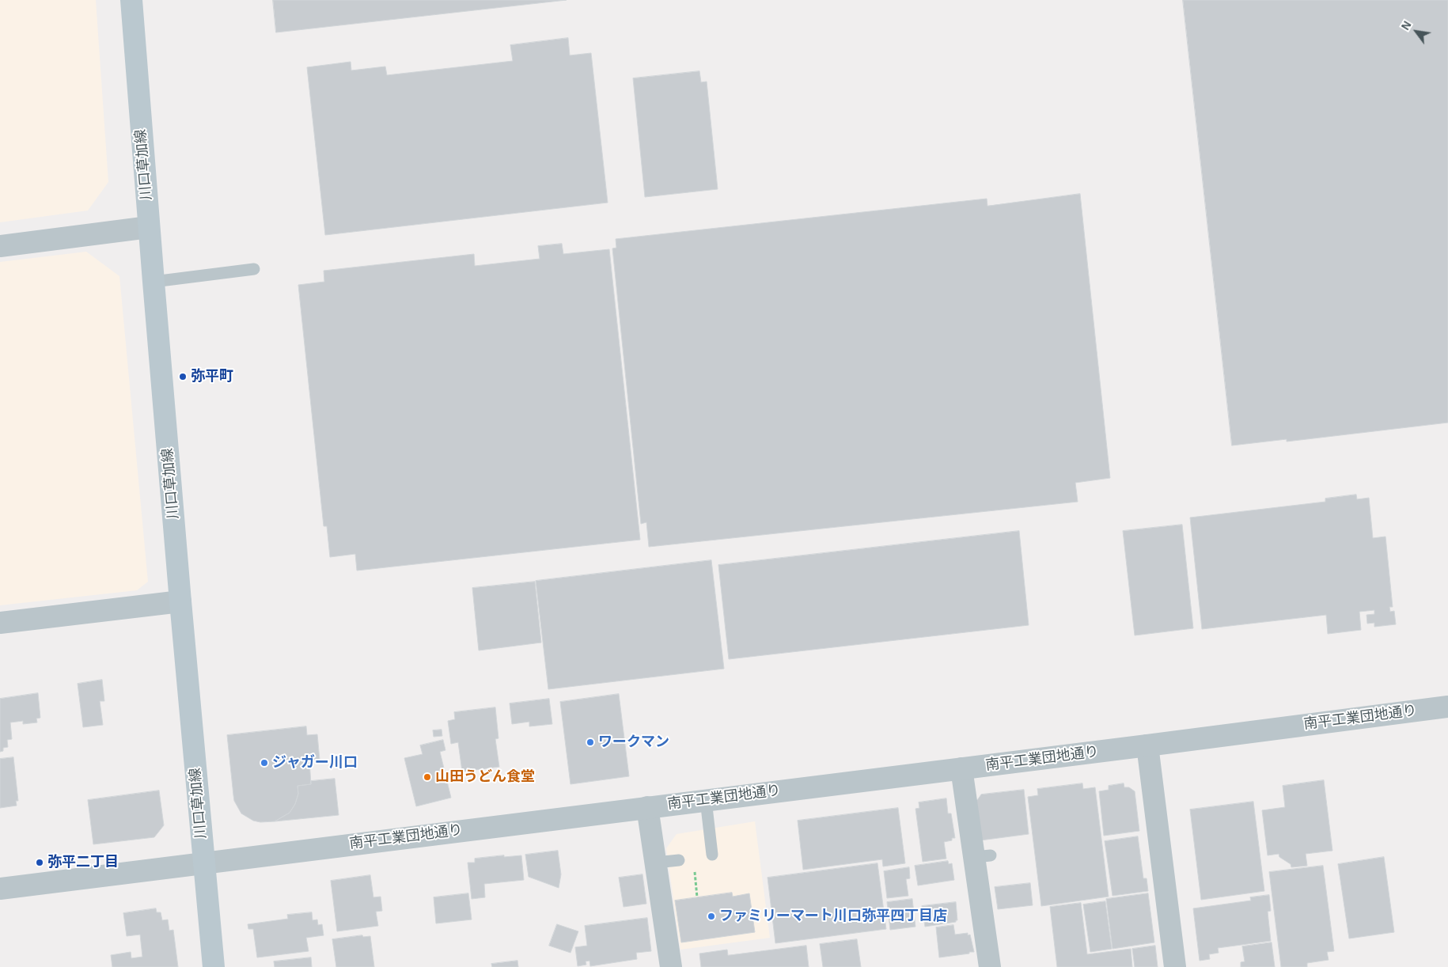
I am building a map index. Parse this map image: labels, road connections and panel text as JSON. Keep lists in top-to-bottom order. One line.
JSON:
{"streets":{"main road":["川口草加線"],"street":["南平工業団地通り"]},"crossings":[["川口草加線","南平工業団地通り"]],"places":["弥平町","ワークマン","ジャガー川口","山田うどん食堂","弥平二丁目","ファミリーマート川口弥平四丁目店"],"north":"top left"}
